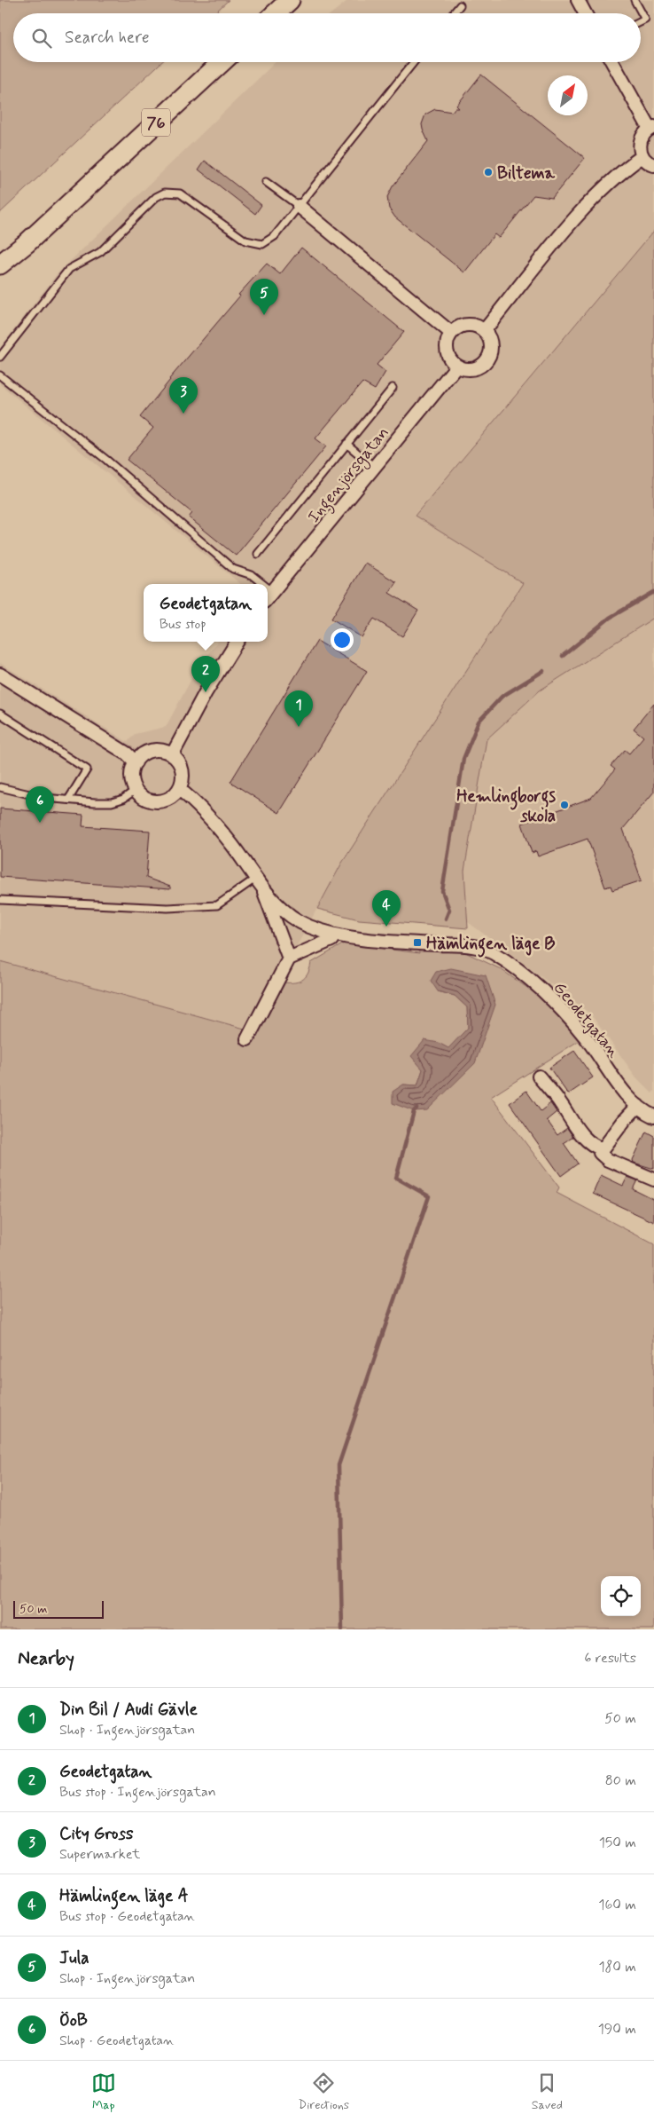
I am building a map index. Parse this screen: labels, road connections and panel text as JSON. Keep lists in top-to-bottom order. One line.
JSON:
{"streets":{"main road":["76"],"street":["Ingenjörsgatan","Geodetgatan"]},"places":{"other":["Biltema","Hemlingborgs skola"],"transit":["Hämlingen läge B"]},"scale_bar":"50 m","north":"top right","page":{"search":"Search here","pins":["5","3","2","1","6","4"],"popup":["Geodetgatan","Bus stop"],"scale":"50 m","heading":["Nearby","6 results"],"list":[{"mark":"1","name":"Din Bil / Audi Gävle","note":"Shop · Ingenjörsgatan","value":"50 m"},{"mark":"2","name":"Geodetgatan","note":"Bus stop · Ingenjörsgatan","value":"80 m"},{"mark":"3","name":"City Gross","note":"Supermarket","value":"150 m"},{"mark":"4","name":"Hämlingen läge A","note":"Bus stop · Geodetgatan","value":"160 m"},{"mark":"5","name":"Jula","note":"Shop · Ingenjörsgatan","value":"180 m"},{"mark":"6","name":"ÖoB","note":"Shop · Geodetgatan","value":"190 m"}],"nav":["Map","Directions","Saved"]}}
